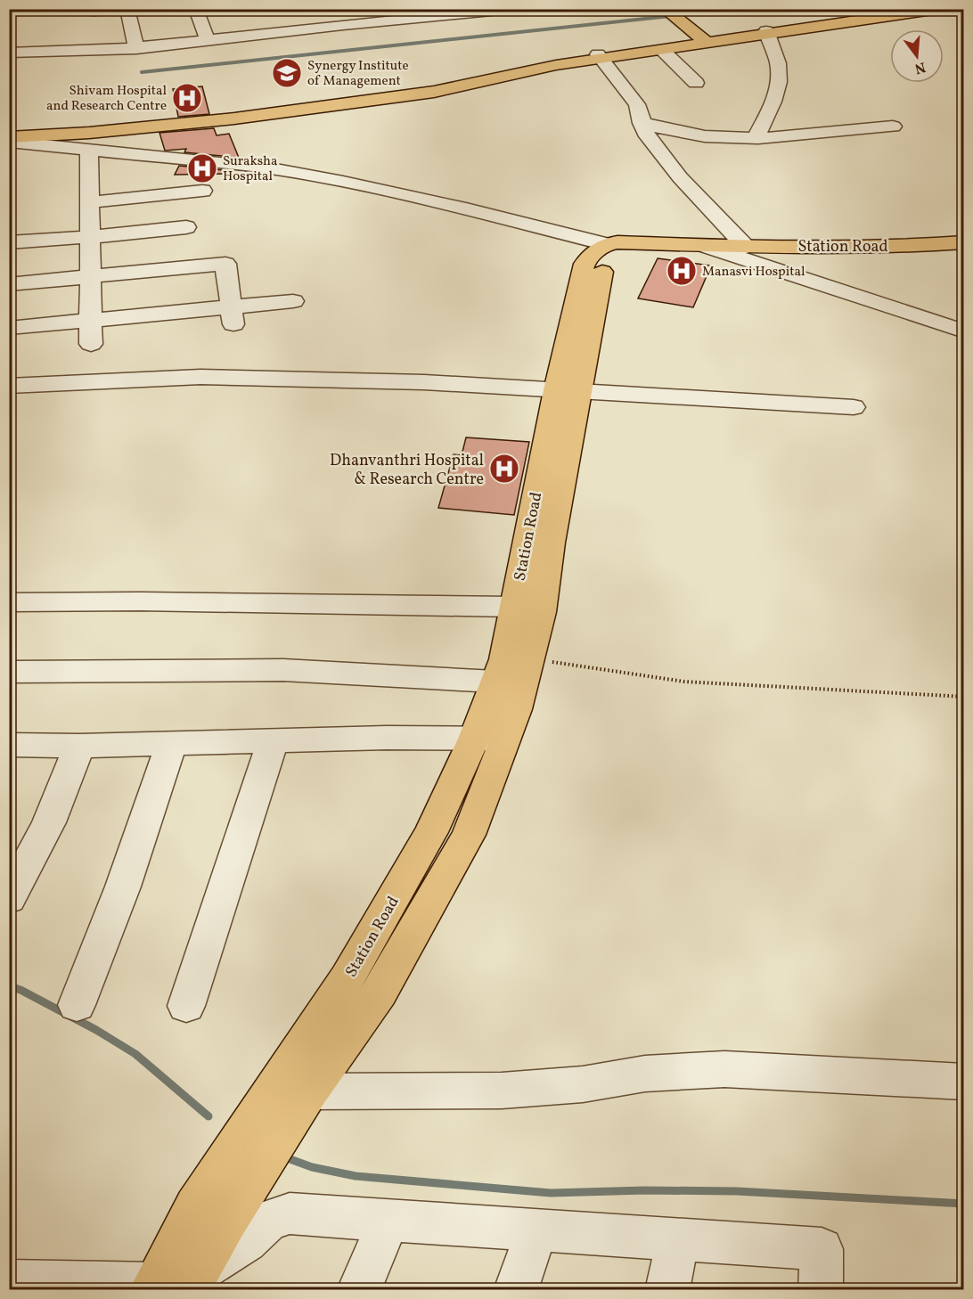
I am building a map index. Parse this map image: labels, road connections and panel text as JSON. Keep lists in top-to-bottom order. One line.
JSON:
{"streets":{"main road":["Station Road"]},"places":{"school or university":["Synergy Institute of Management"],"hospital":["Shivam Hospital and Research Centre","Suraksha Hospital","Manasvi Hospital","Dhanvanthri Hospital & Research Centre"]},"north":"bottom"}
